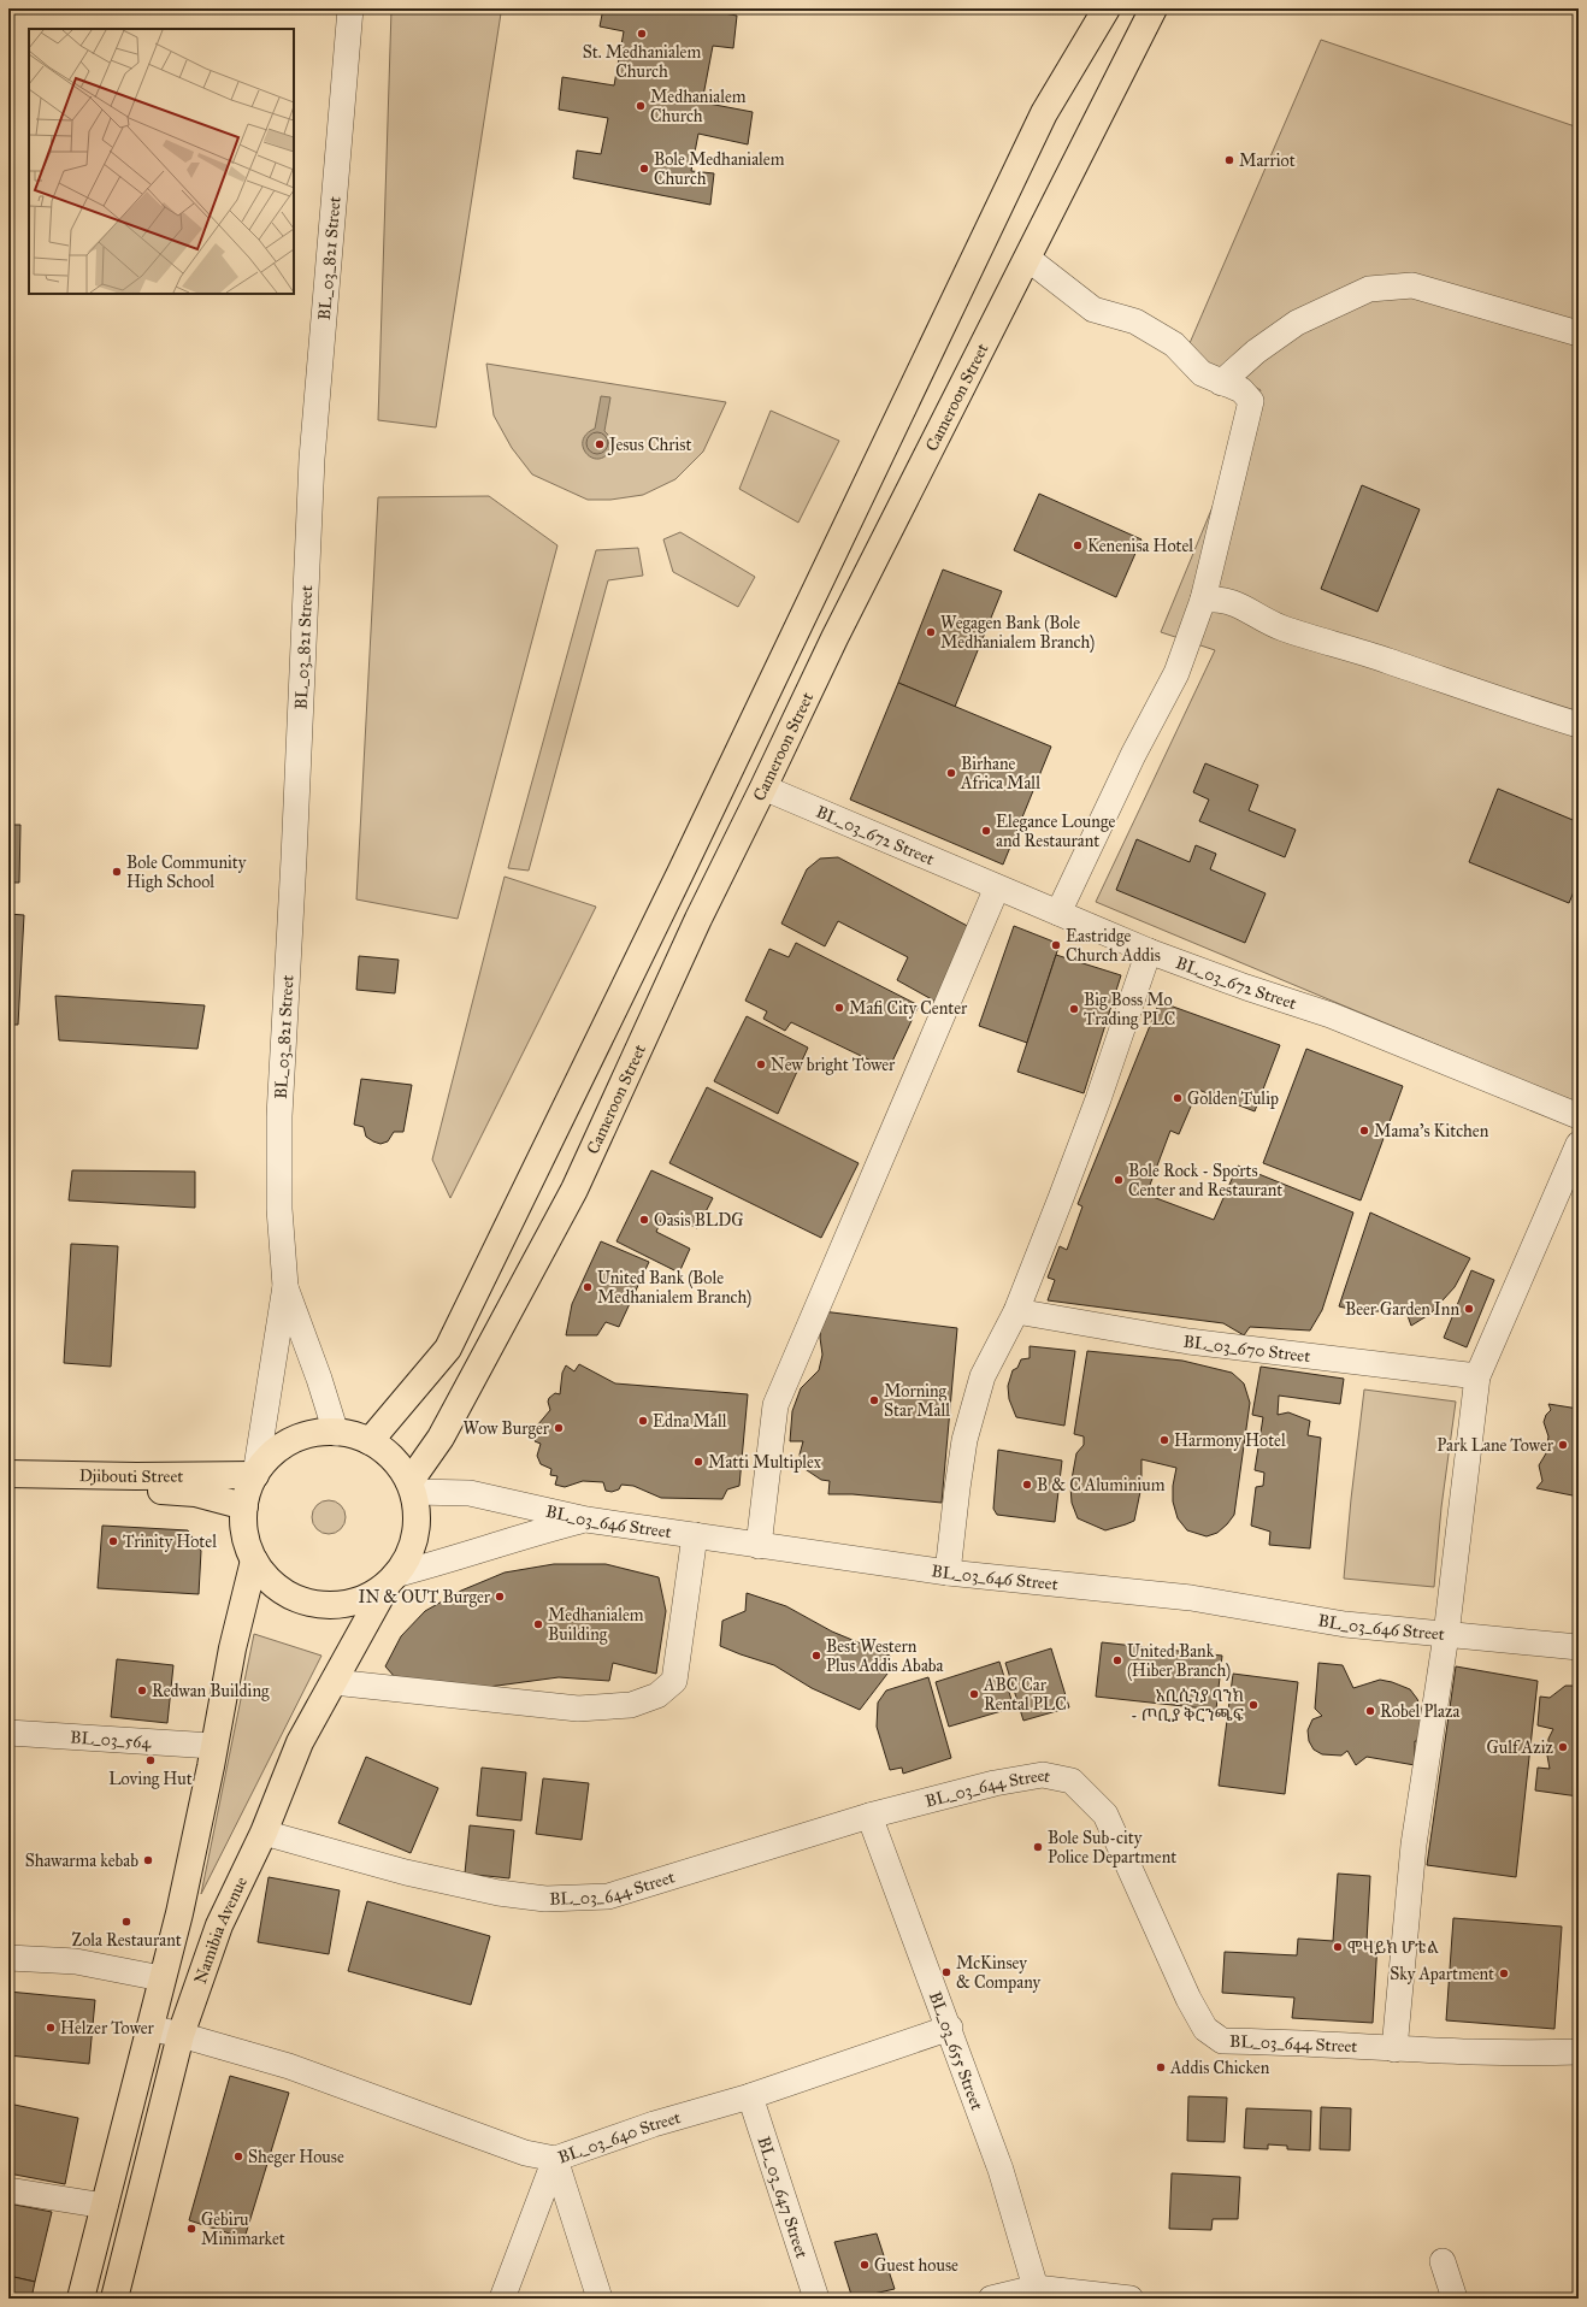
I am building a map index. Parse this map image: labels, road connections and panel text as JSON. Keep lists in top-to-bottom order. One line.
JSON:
{"streets":{"main road":["Cameroon Street","Djibouti Street","Namibia Avenue"],"street":["BL_03_821 Street","BL_03_672 Street","BL_03_670 Street","BL_03_646 Street","BL_03_564","BL_03_644 Street","BL_03_655 Street","BL_03_640 Street","BL_03_647 Street"]},"crossings":[["Cameroon Street","BL_03_672 Street"],["Cameroon Street","BL_03_646 Street"],["Cameroon Street","Namibia Avenue"],["BL_03_646 Street","Namibia Avenue"],["BL_03_644 Street","Namibia Avenue"],["BL_03_644 Street","BL_03_655 Street"],["Namibia Avenue","BL_03_640 Street"],["BL_03_655 Street","BL_03_640 Street"],["BL_03_640 Street","BL_03_647 Street"]],"places":["St. Medhanialem Church","Medhanialem Church","Marriot","Bole Medhanialem Church","Jesus Christ","Kenenisa Hotel","Wegagen Bank (Bole Medhanialem Branch)","Birhane Africa Mall","Elegance Lounge and Restaurant","Bole Community High School","Eastridge Church Addis","Mafi City Center","Big Boss Mo Trading PLC","New bright Tower","Golden Tulip","Mama's Kitchen","Bole Rock - Sports Center and Restaurant","Oasis BLDG","United Bank (Bole Medhanialem Branch)","Beer Garden Inn","Morning Star Mall","Edna Mall","Wow Burger","Harmony Hotel","Park Lane Tower","Matti Multiplex","B & C Aluminium","Trinity Hotel","IN & OUT Burger","Medhanialem Building","Best Western Plus Addis Ababa","United Bank (Hiber Branch)","Redwan Building","ABC Car Rental PLC","አቢሲንያ ባንክ - ጦቢያ ቅርንጫፍ","Robel Plaza","Gulf Aziz","Loving Hut","Bole Sub-city Police Department","Shawarma kebab","Zola Restaurant","ሞዛይክ ሆቴል","McKinsey & Company","Sky Apartment","Helzer Tower","Addis Chicken","Sheger House","Gebiru Minimarket","Guest house"]}
